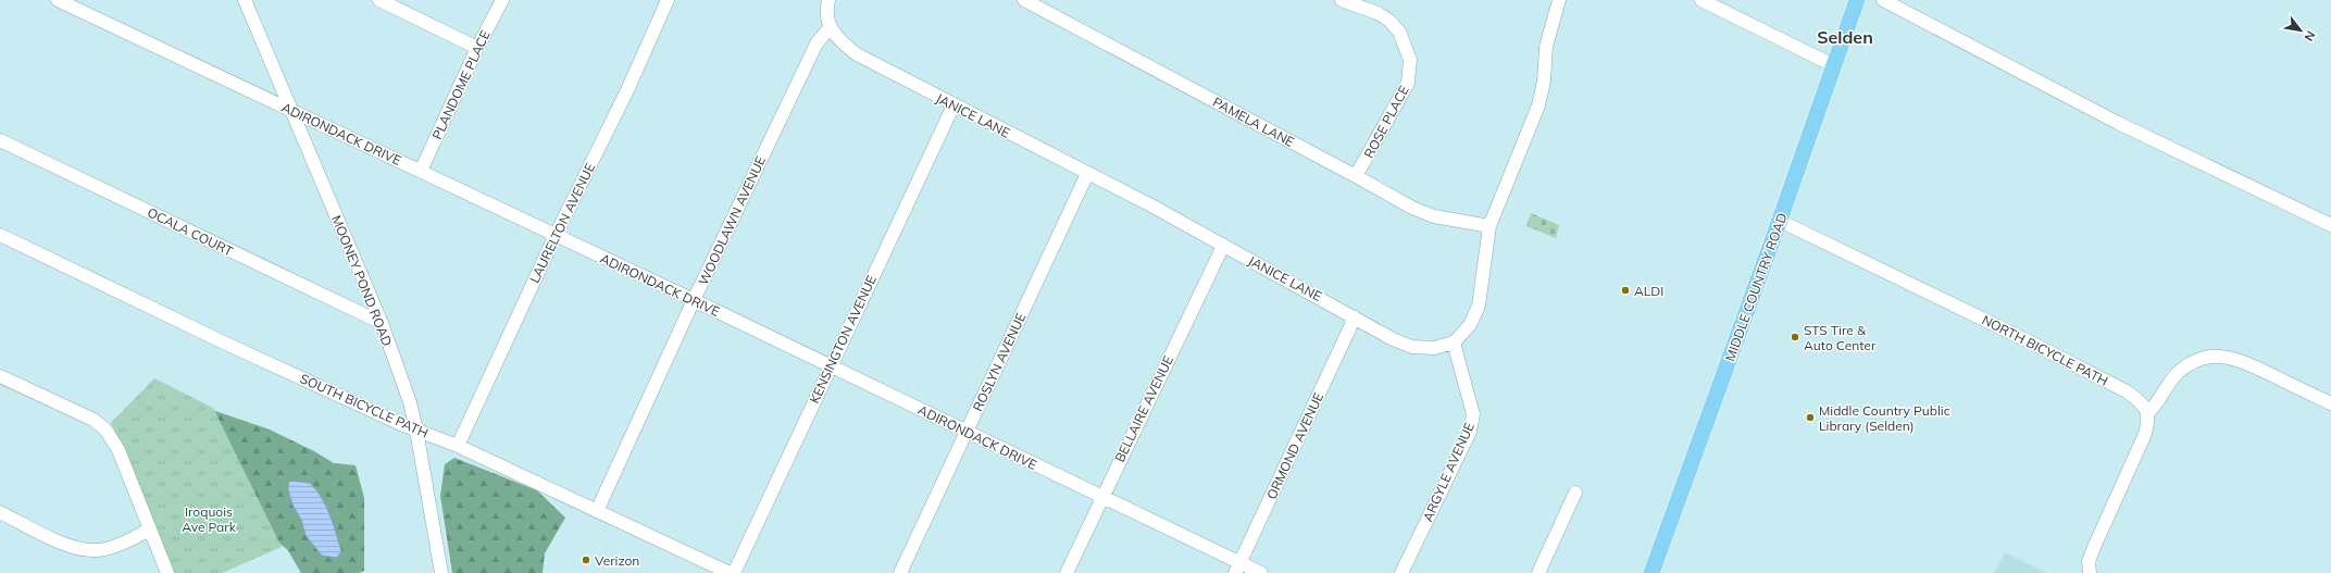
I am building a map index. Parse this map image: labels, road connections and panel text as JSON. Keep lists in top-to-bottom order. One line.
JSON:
{"streets":{"main road":["MIDDLE COUNTRY ROAD"],"street":["PLANDOME PLACE","JANICE LANE","PAMELA LANE","ROSE PLACE","ADIRONDACK DRIVE","WOODLAWN AVENUE","LAURELTON AVENUE","OCALA COURT","MOONEY POND ROAD","KENSINGTON AVENUE","NORTH BICYCLE PATH","ROSLYN AVENUE","SOUTH BICYCLE PATH","BELLAIRE AVENUE","ORMOND AVENUE","ARGYLE AVENUE"]},"crossings":[["PLANDOME PLACE","ADIRONDACK DRIVE"],["JANICE LANE","WOODLAWN AVENUE"],["JANICE LANE","KENSINGTON AVENUE"],["JANICE LANE","ROSLYN AVENUE"],["JANICE LANE","BELLAIRE AVENUE"],["JANICE LANE","ORMOND AVENUE"],["JANICE LANE","ARGYLE AVENUE"],["PAMELA LANE","ROSE PLACE"],["ADIRONDACK DRIVE","WOODLAWN AVENUE"],["ADIRONDACK DRIVE","LAURELTON AVENUE"],["ADIRONDACK DRIVE","MOONEY POND ROAD"],["ADIRONDACK DRIVE","KENSINGTON AVENUE"],["ADIRONDACK DRIVE","ROSLYN AVENUE"],["ADIRONDACK DRIVE","BELLAIRE AVENUE"],["ADIRONDACK DRIVE","ORMOND AVENUE"],["WOODLAWN AVENUE","SOUTH BICYCLE PATH"],["LAURELTON AVENUE","SOUTH BICYCLE PATH"],["OCALA COURT","MOONEY POND ROAD"],["MOONEY POND ROAD","SOUTH BICYCLE PATH"],["MIDDLE COUNTRY ROAD","NORTH BICYCLE PATH"]],"districts":["Selden"],"parks":["Iroquois Ave Park"],"places":["ALDI","STS Tire & Auto Center","Middle Country Public Library (Selden)","Verizon"],"north":"bottom right"}
